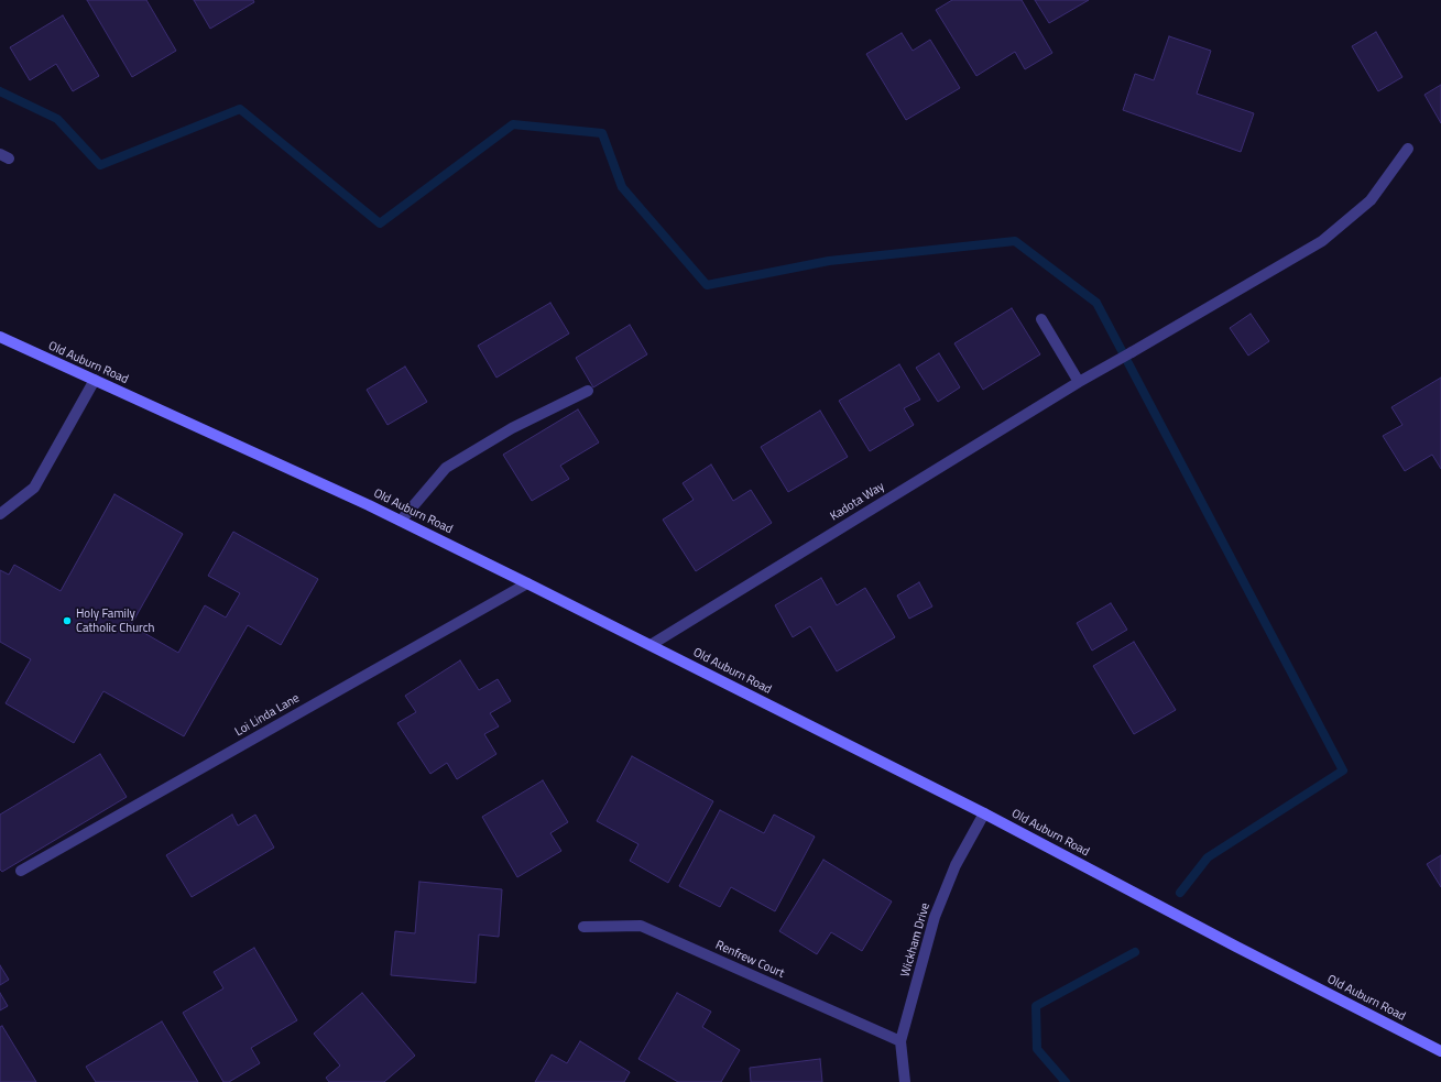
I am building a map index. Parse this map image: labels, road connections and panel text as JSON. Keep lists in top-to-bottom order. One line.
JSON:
{"streets":{"main road":["Old Auburn Road"],"street":["Kadota Way","Loi Linda Lane","Wickham Drive","Renfrew Court"]},"crossings":[["Old Auburn Road","Kadota Way"],["Old Auburn Road","Loi Linda Lane"],["Old Auburn Road","Wickham Drive"],["Wickham Drive","Renfrew Court"]],"places":["Holy Family Catholic Church"]}
